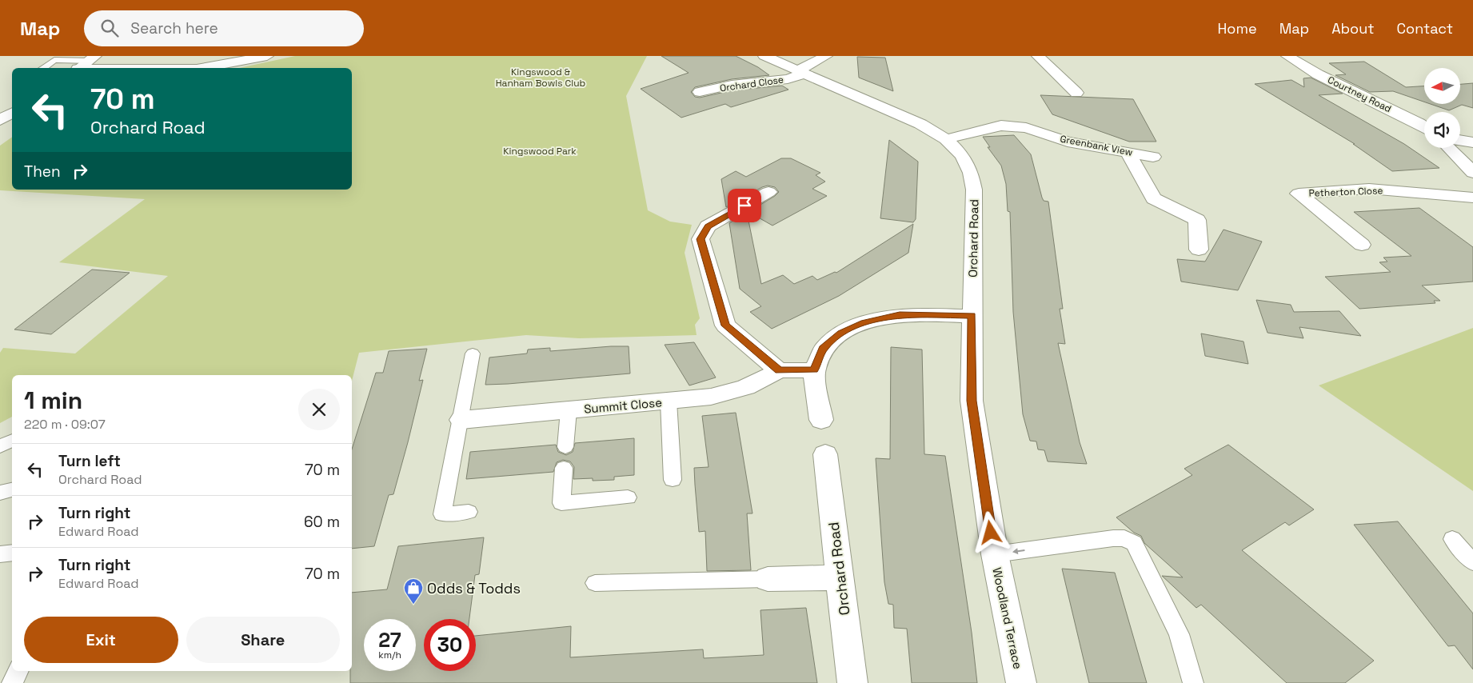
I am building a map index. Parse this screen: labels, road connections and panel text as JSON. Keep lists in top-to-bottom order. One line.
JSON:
{"streets":{"street":["Orchard Close","Courtney Road","Greenbank View","Petherton Close","Orchard Road","Summit Close","Woodland Terrace"]},"crossings":[["Orchard Close","Orchard Road"],["Greenbank View","Orchard Road"],["Orchard Road","Woodland Terrace"]],"parks":["Kingswood & Hanham Bowls Club","Kingswood Park"],"places":{"shop":["Odds & Todds"]},"north":"left","page":{"header":"Map","search":"Search here","nav":["Home","Map","About","Contact"],"turn":["70 m","Orchard Road"],"then":"Then","heading":["1 min","220 m · 09:07"],"list":[{"name":"Turn left","note":"Orchard Road","value":"70 m"},{"name":"Turn right","note":"Edward Road","value":"60 m"},{"name":"Turn right","note":"Edward Road","value":"70 m"}],"buttons":["Exit","Share"],"speed":"27 km/h","limit":"30"}}
